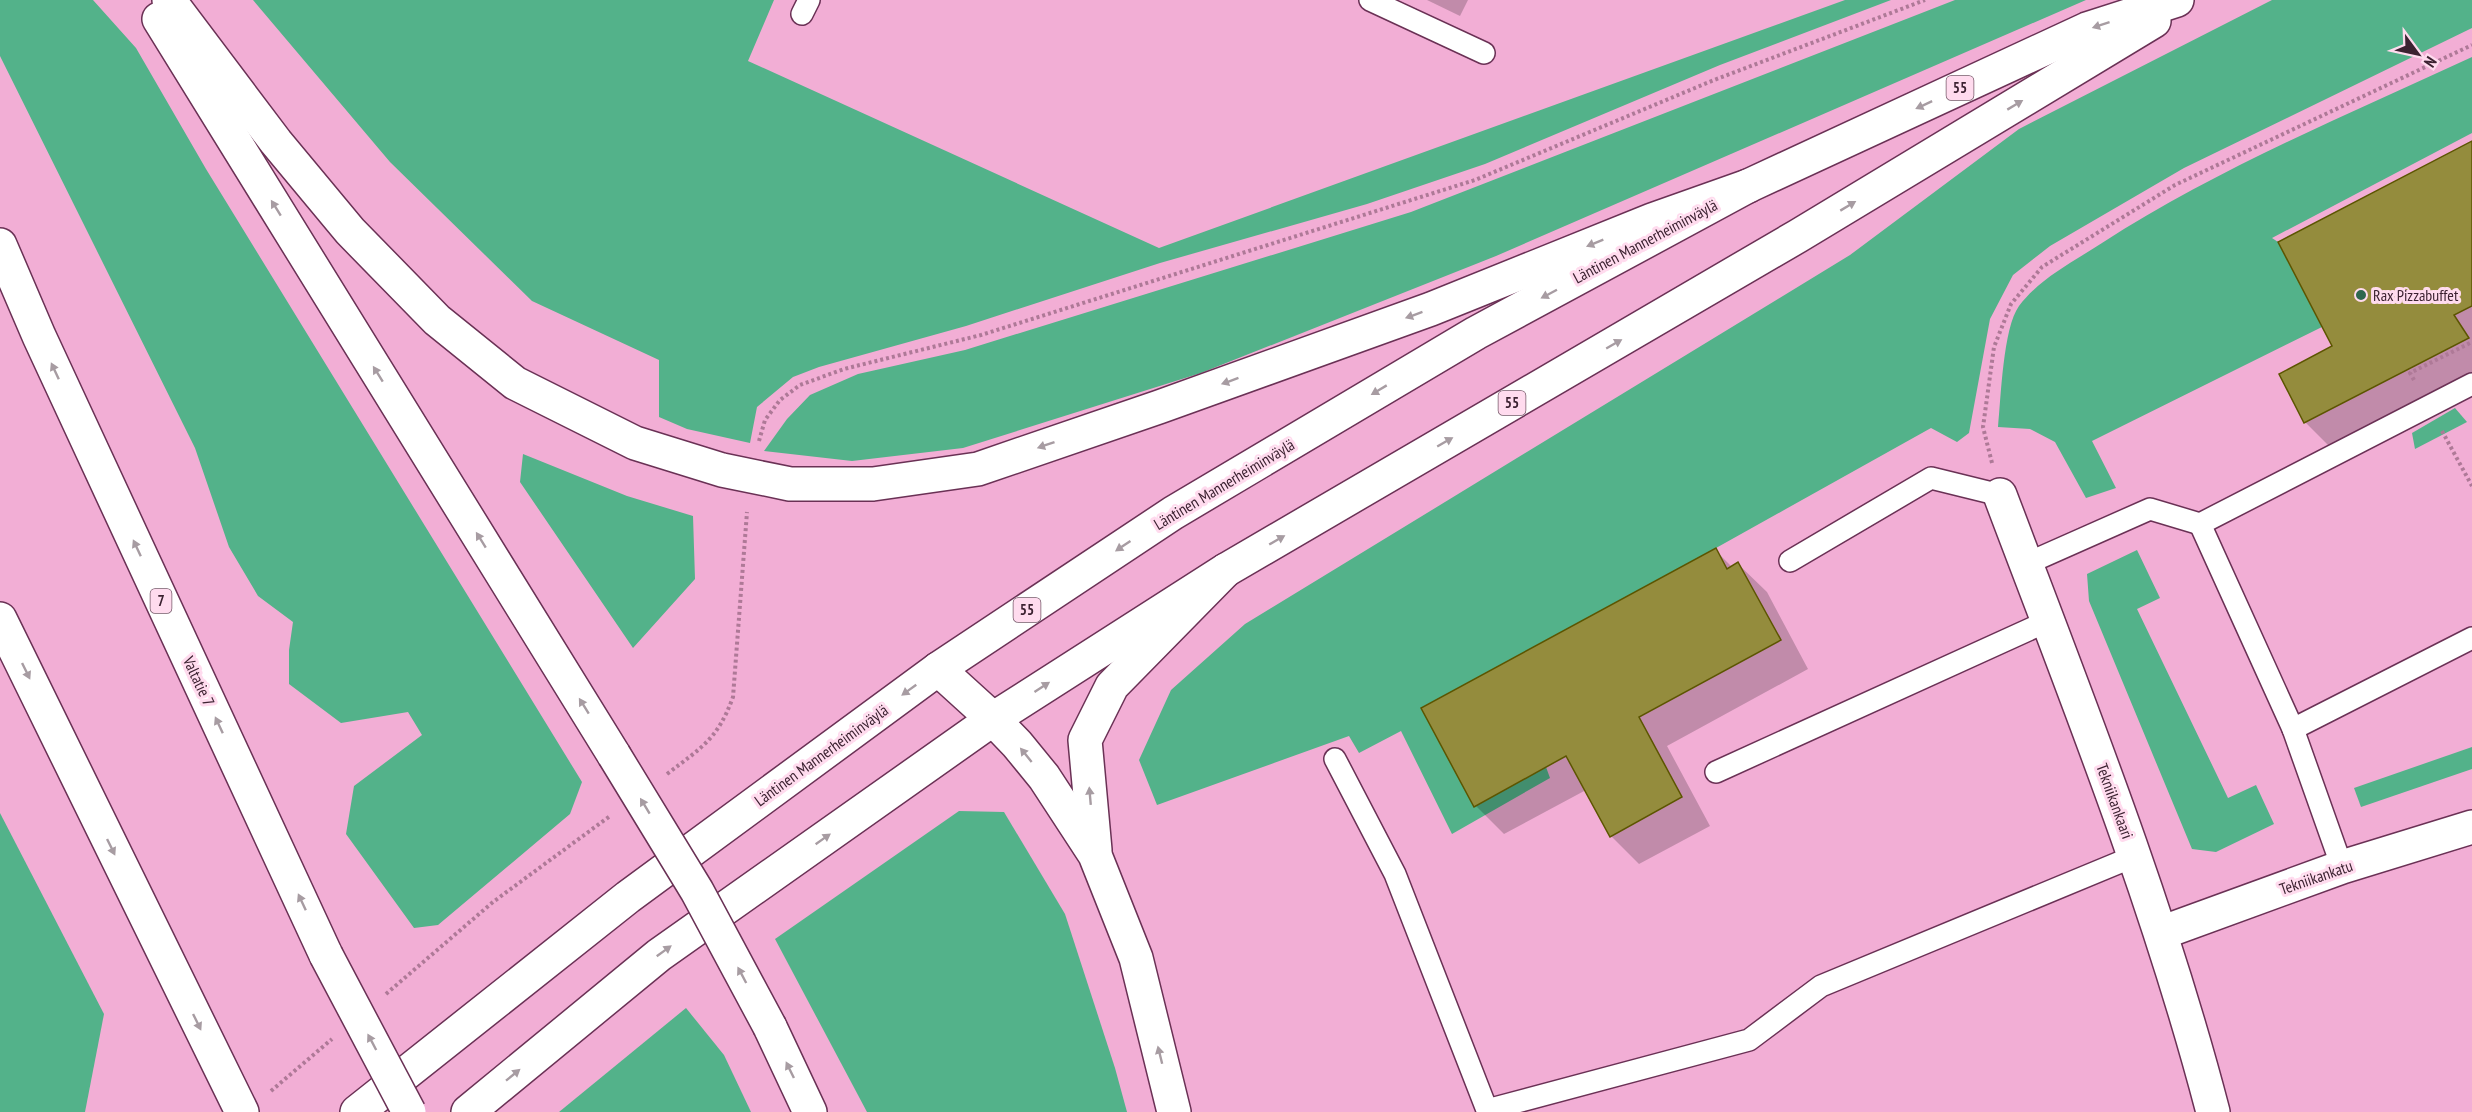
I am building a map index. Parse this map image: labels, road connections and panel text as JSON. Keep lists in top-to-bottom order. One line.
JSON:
{"streets":{"main road":["55","Läntinen Mannerheiminväylä","7","Valtatie 7","Tekniikankaari","Tekniikankatu"]},"crossings":[["Tekniikankaari","Tekniikankatu"]],"places":["Rax Pizzabuffet"],"north":"bottom right"}
